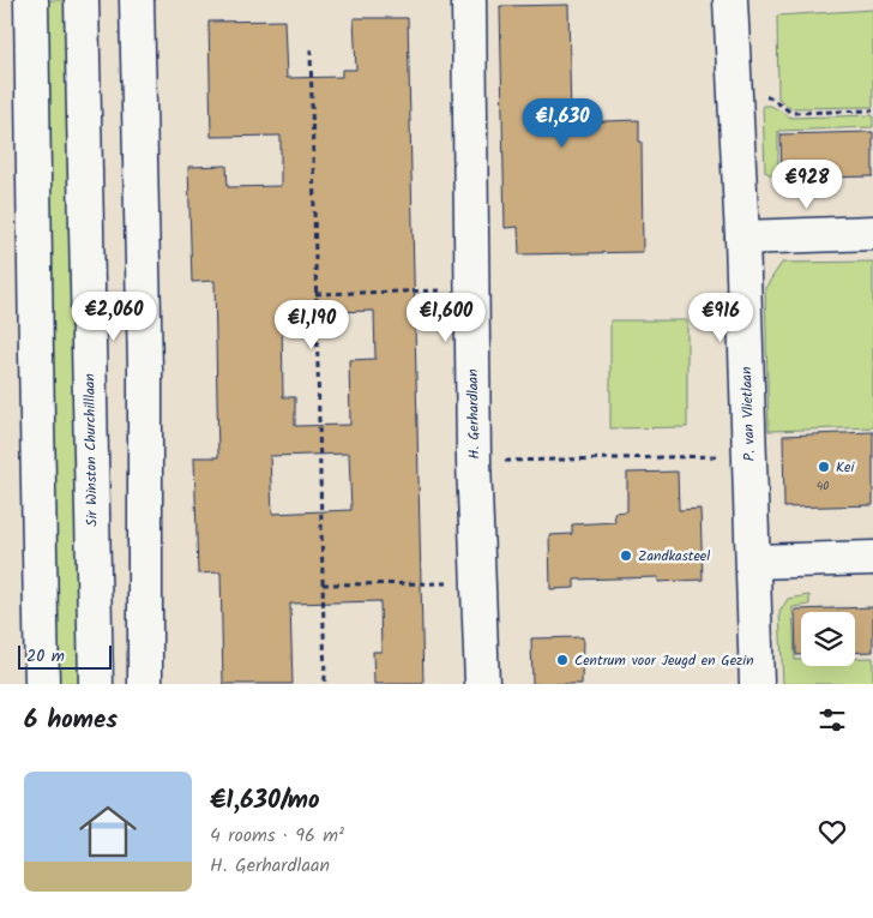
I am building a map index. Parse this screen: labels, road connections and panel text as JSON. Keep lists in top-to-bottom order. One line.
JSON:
{"streets":{"street":["H. Gerhardlaan","P. van Vlietlaan","Sir Winston Churchilllaan"]},"places":["Kei","Zandkasteel","Centrum voor Jeugd en Gezin"],"house_numbers":["40"],"scale_bar":"20 m","page":{"price":["€1,630","€928","€2,060","€1,600","€916","€1,190"],"scale":"20 m","heading":"6 homes","list":[{"name":"€1,630/mo","note":"4 rooms · 96 m² · H. Gerhardlaan"}]}}
